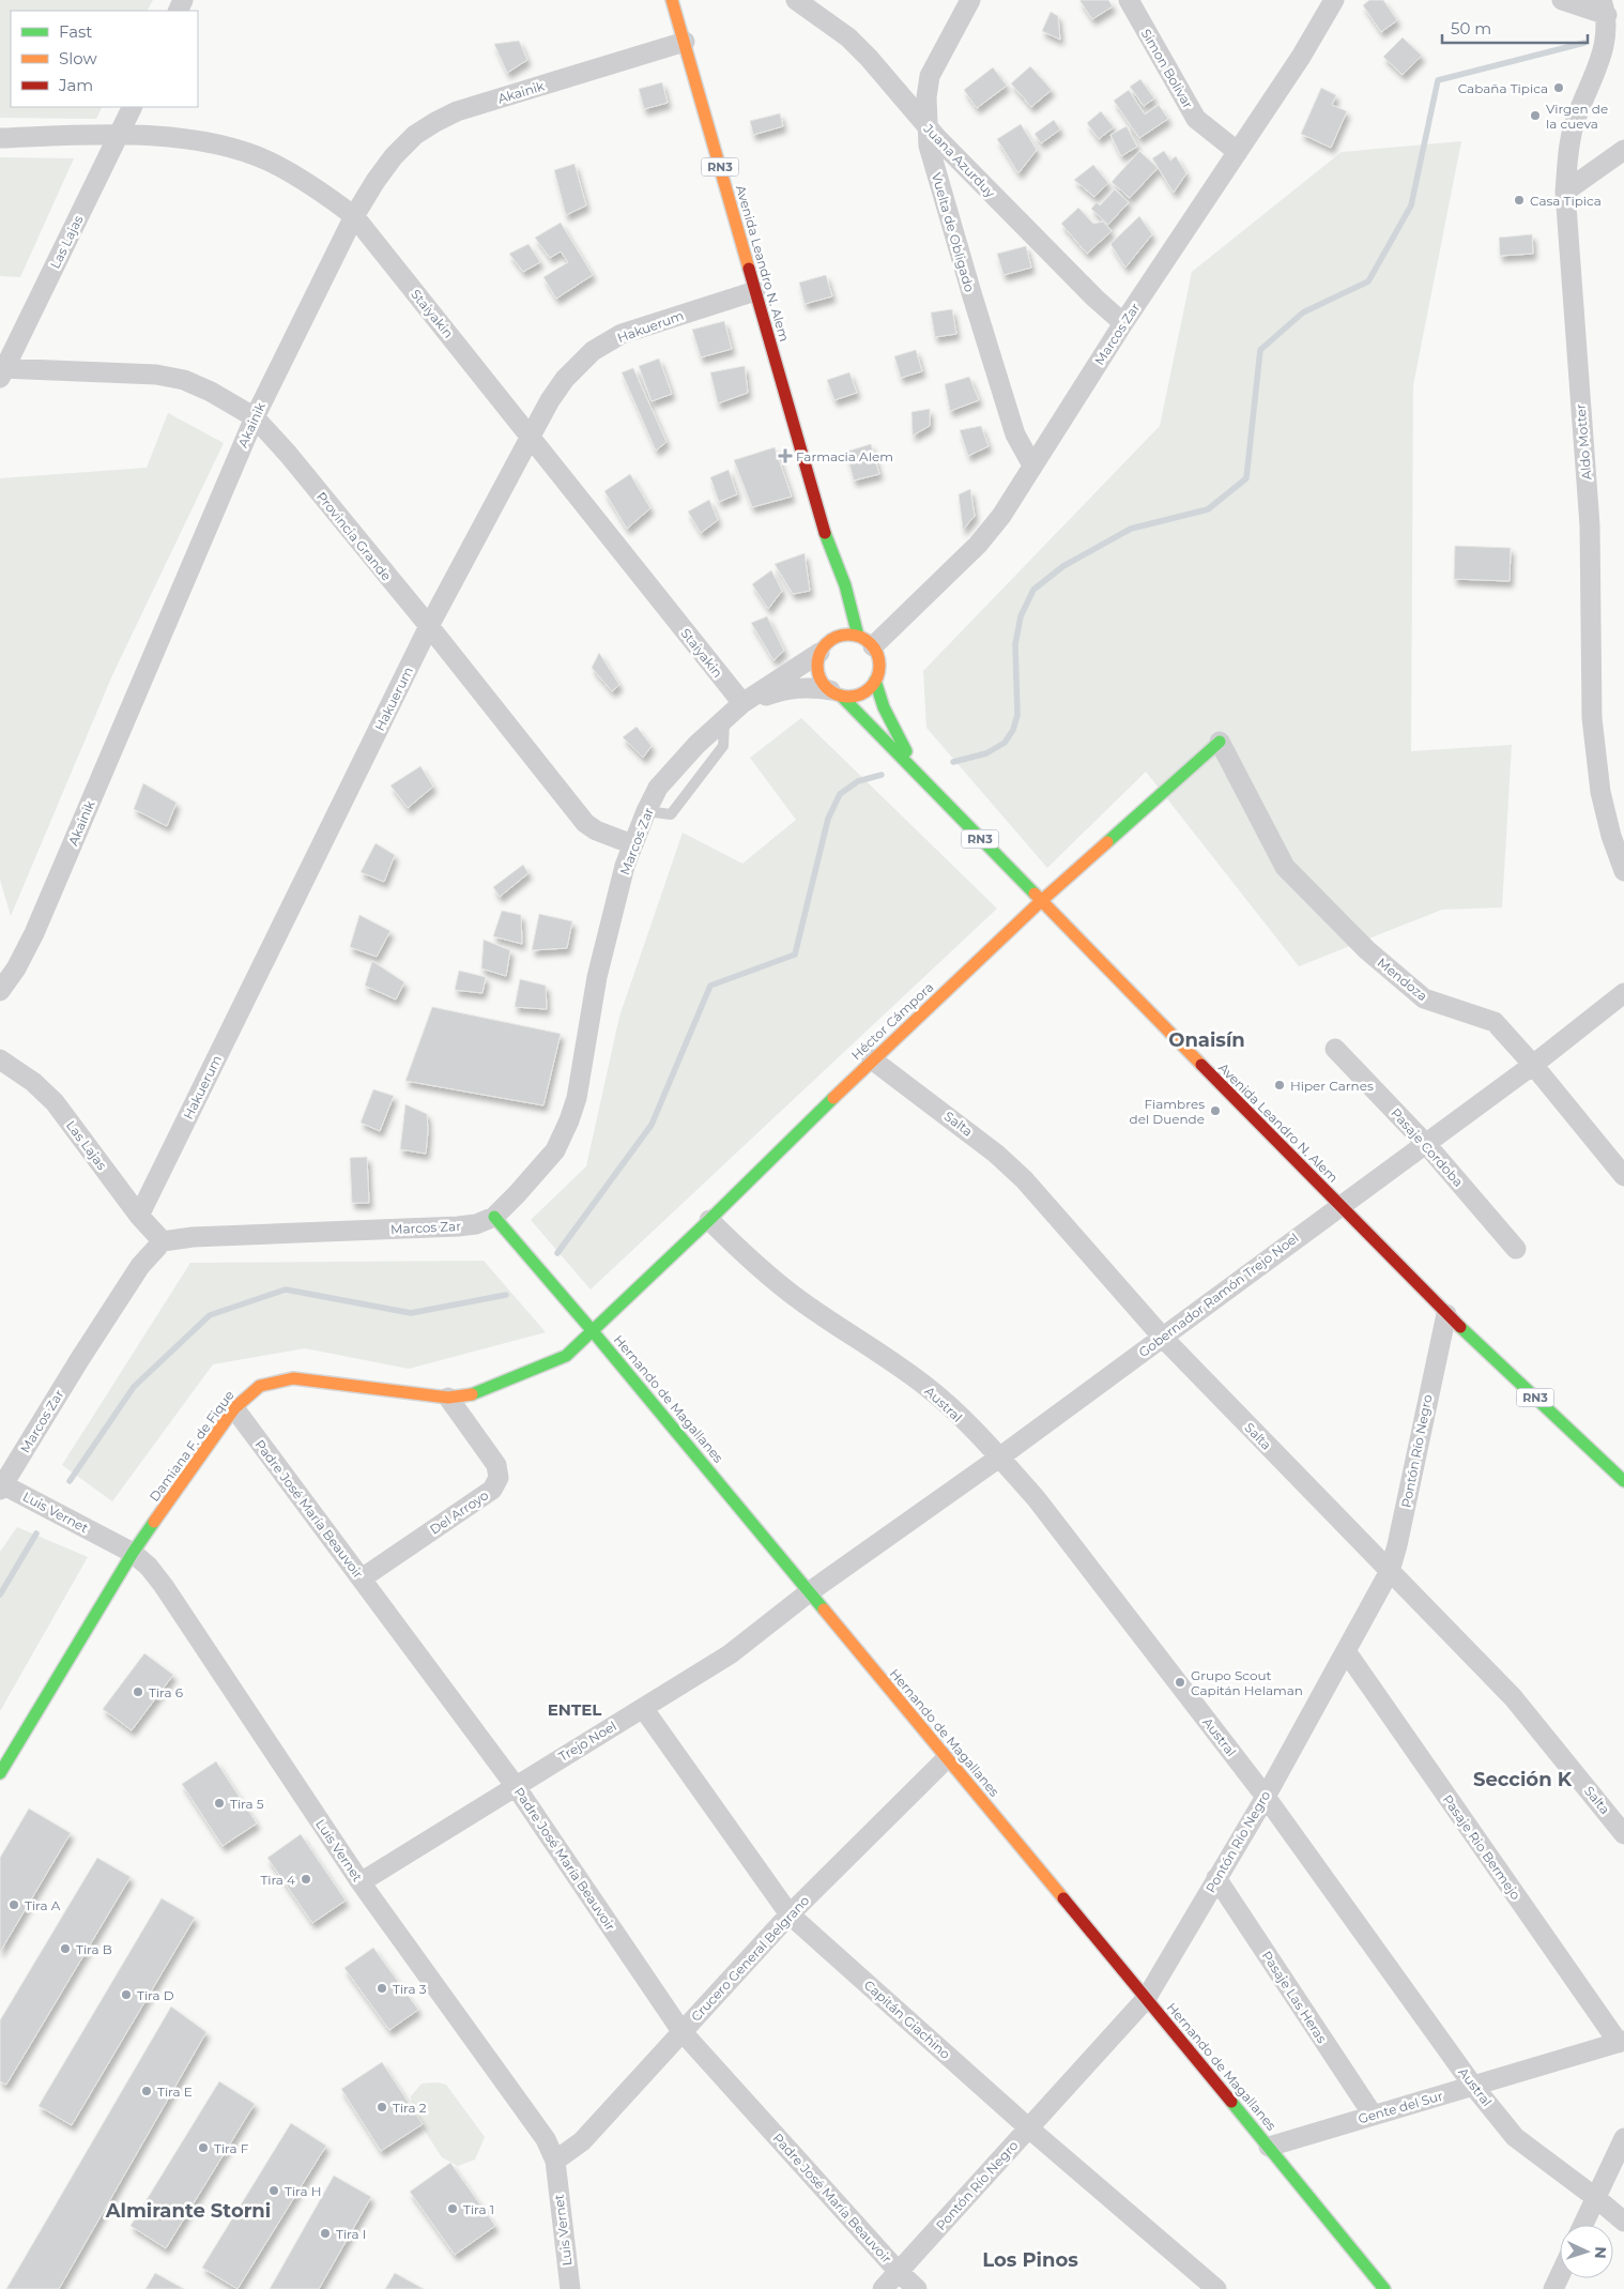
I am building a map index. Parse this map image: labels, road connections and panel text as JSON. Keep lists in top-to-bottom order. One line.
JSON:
{"streets":{"main road":["RN3","Avenida Leandro N. Alem","Héctor Cámpora","Hernando de Magallanes","Damiana F. de Fique"],"street":["Simon Bolivar","Akainik","Juana Azurduy","Vuelta de Obligado","Las Lajas","Staiyakin","Hakuerum","Marcos Zar","Aldo Motter","Provincia Grande","Mendoza","Salta","Pasaje Cordoba","Gobernador Ramón Trejo Noel","Austral","Pontón Río Negro","Padre José María Beauvoir","Luis Vernet","Del Arroyo","Trejo Noel","Pasaje Rio Bermejo","Crucero General Belgrano","Pasaje Las Heras","Capitán Giachino","Gente del Sur"]},"crossings":[["Simon Bolivar","Marcos Zar"],["Akainik","Avenida Leandro N. Alem"],["Akainik","Staiyakin"],["Akainik","Provincia Grande"],["Juana Azurduy","Vuelta de Obligado"],["Juana Azurduy","Marcos Zar"],["Vuelta de Obligado","Marcos Zar"],["Las Lajas","Staiyakin"],["Las Lajas","Hakuerum"],["Las Lajas","Marcos Zar"],["Las Lajas","Provincia Grande"],["Avenida Leandro N. Alem","Hakuerum"],["Avenida Leandro N. Alem","Marcos Zar"],["Avenida Leandro N. Alem","Héctor Cámpora"],["Avenida Leandro N. Alem","Gobernador Ramón Trejo Noel"],["Avenida Leandro N. Alem","Pontón Río Negro"],["Staiyakin","Hakuerum"],["Staiyakin","Marcos Zar"],["Hakuerum","Provincia Grande"],["Marcos Zar","Provincia Grande"],["Marcos Zar","Hernando de Magallanes"],["Marcos Zar","Luis Vernet"],["Mendoza","Héctor Cámpora"],["Mendoza","Gobernador Ramón Trejo Noel"],["Héctor Cámpora","Salta"],["Héctor Cámpora","Hernando de Magallanes"],["Héctor Cámpora","Austral"],["Héctor Cámpora","Damiana F. de Fique"],["Salta","Gobernador Ramón Trejo Noel"],["Salta","Pontón Río Negro"],["Pasaje Cordoba","Gobernador Ramón Trejo Noel"],["Gobernador Ramón Trejo Noel","Hernando de Magallanes"],["Gobernador Ramón Trejo Noel","Austral"],["Gobernador Ramón Trejo Noel","Trejo Noel"],["Hernando de Magallanes","Damiana F. de Fique"],["Hernando de Magallanes","Pontón Río Negro"],["Hernando de Magallanes","Trejo Noel"],["Hernando de Magallanes","Crucero General Belgrano"],["Hernando de Magallanes","Gente del Sur"],["Austral","Pontón Río Negro"],["Austral","Gente del Sur"],["Damiana F. de Fique","Padre José María Beauvoir"],["Damiana F. de Fique","Luis Vernet"],["Damiana F. de Fique","Del Arroyo"],["Pontón Río Negro","Padre José María Beauvoir"],["Pontón Río Negro","Pasaje Rio Bermejo"],["Pontón Río Negro","Pasaje Las Heras"],["Pontón Río Negro","Capitán Giachino"],["Padre José María Beauvoir","Del Arroyo"],["Padre José María Beauvoir","Trejo Noel"],["Padre José María Beauvoir","Crucero General Belgrano"],["Luis Vernet","Trejo Noel"],["Luis Vernet","Crucero General Belgrano"],["Trejo Noel","Capitán Giachino"],["Pasaje Rio Bermejo","Gente del Sur"],["Crucero General Belgrano","Capitán Giachino"],["Pasaje Las Heras","Gente del Sur"]],"districts":["Onaisín","ENTEL","Sección K","Almirante Storni","Los Pinos"],"places":{"other":["Cabaña Tipica","Virgen de la cueva","Casa Tipica","Hiper Carnes","Fiambres del Duende","Grupo Scout Capitán Helaman","Tira 6","Tira 5","Tira 4","Tira A","Tira B","Tira 3","Tira D","Tira E","Tira 2","Tira F","Tira H","Tira 1","Tira I"],"health":["Farmacia Alem"]},"legend":["Fast","Slow","Jam"],"scale_bar":"50 m","north":"right"}
